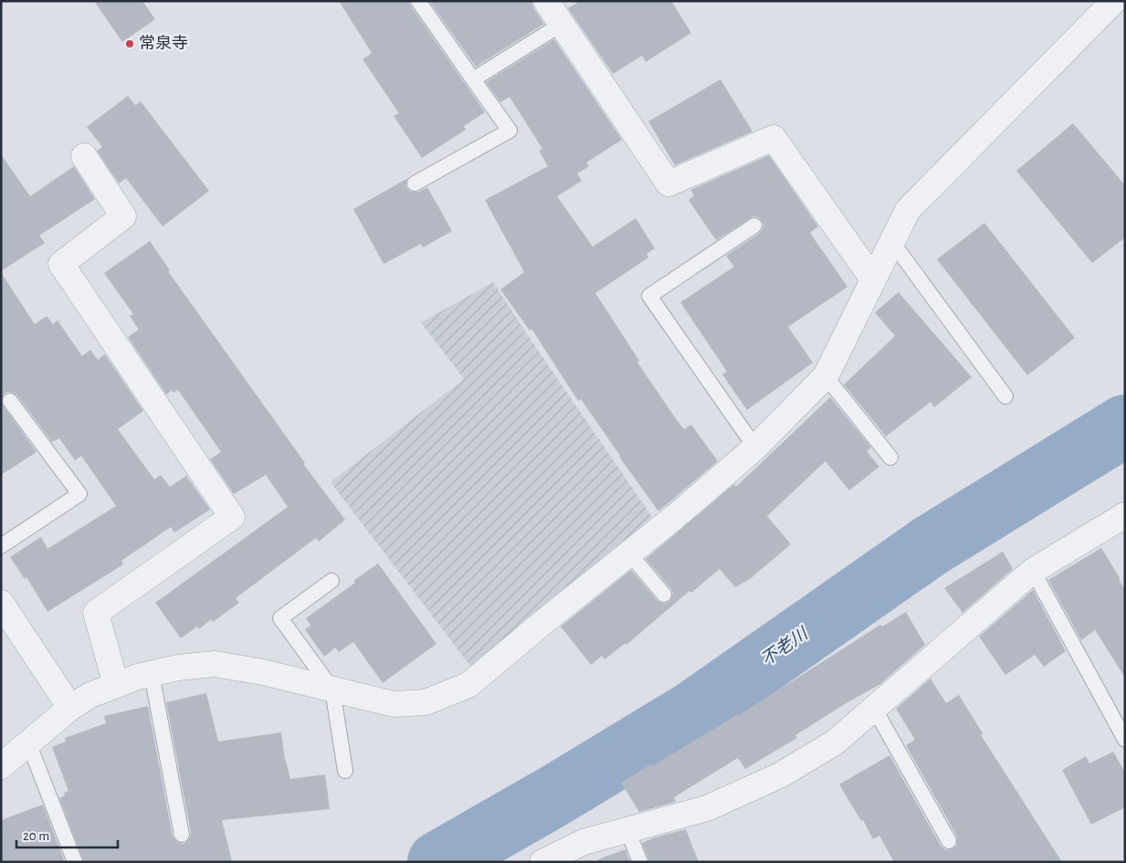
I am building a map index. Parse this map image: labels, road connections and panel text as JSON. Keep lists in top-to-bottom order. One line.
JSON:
{"water":["不老川"],"places":["常泉寺"],"scale_bar":"20 m"}
